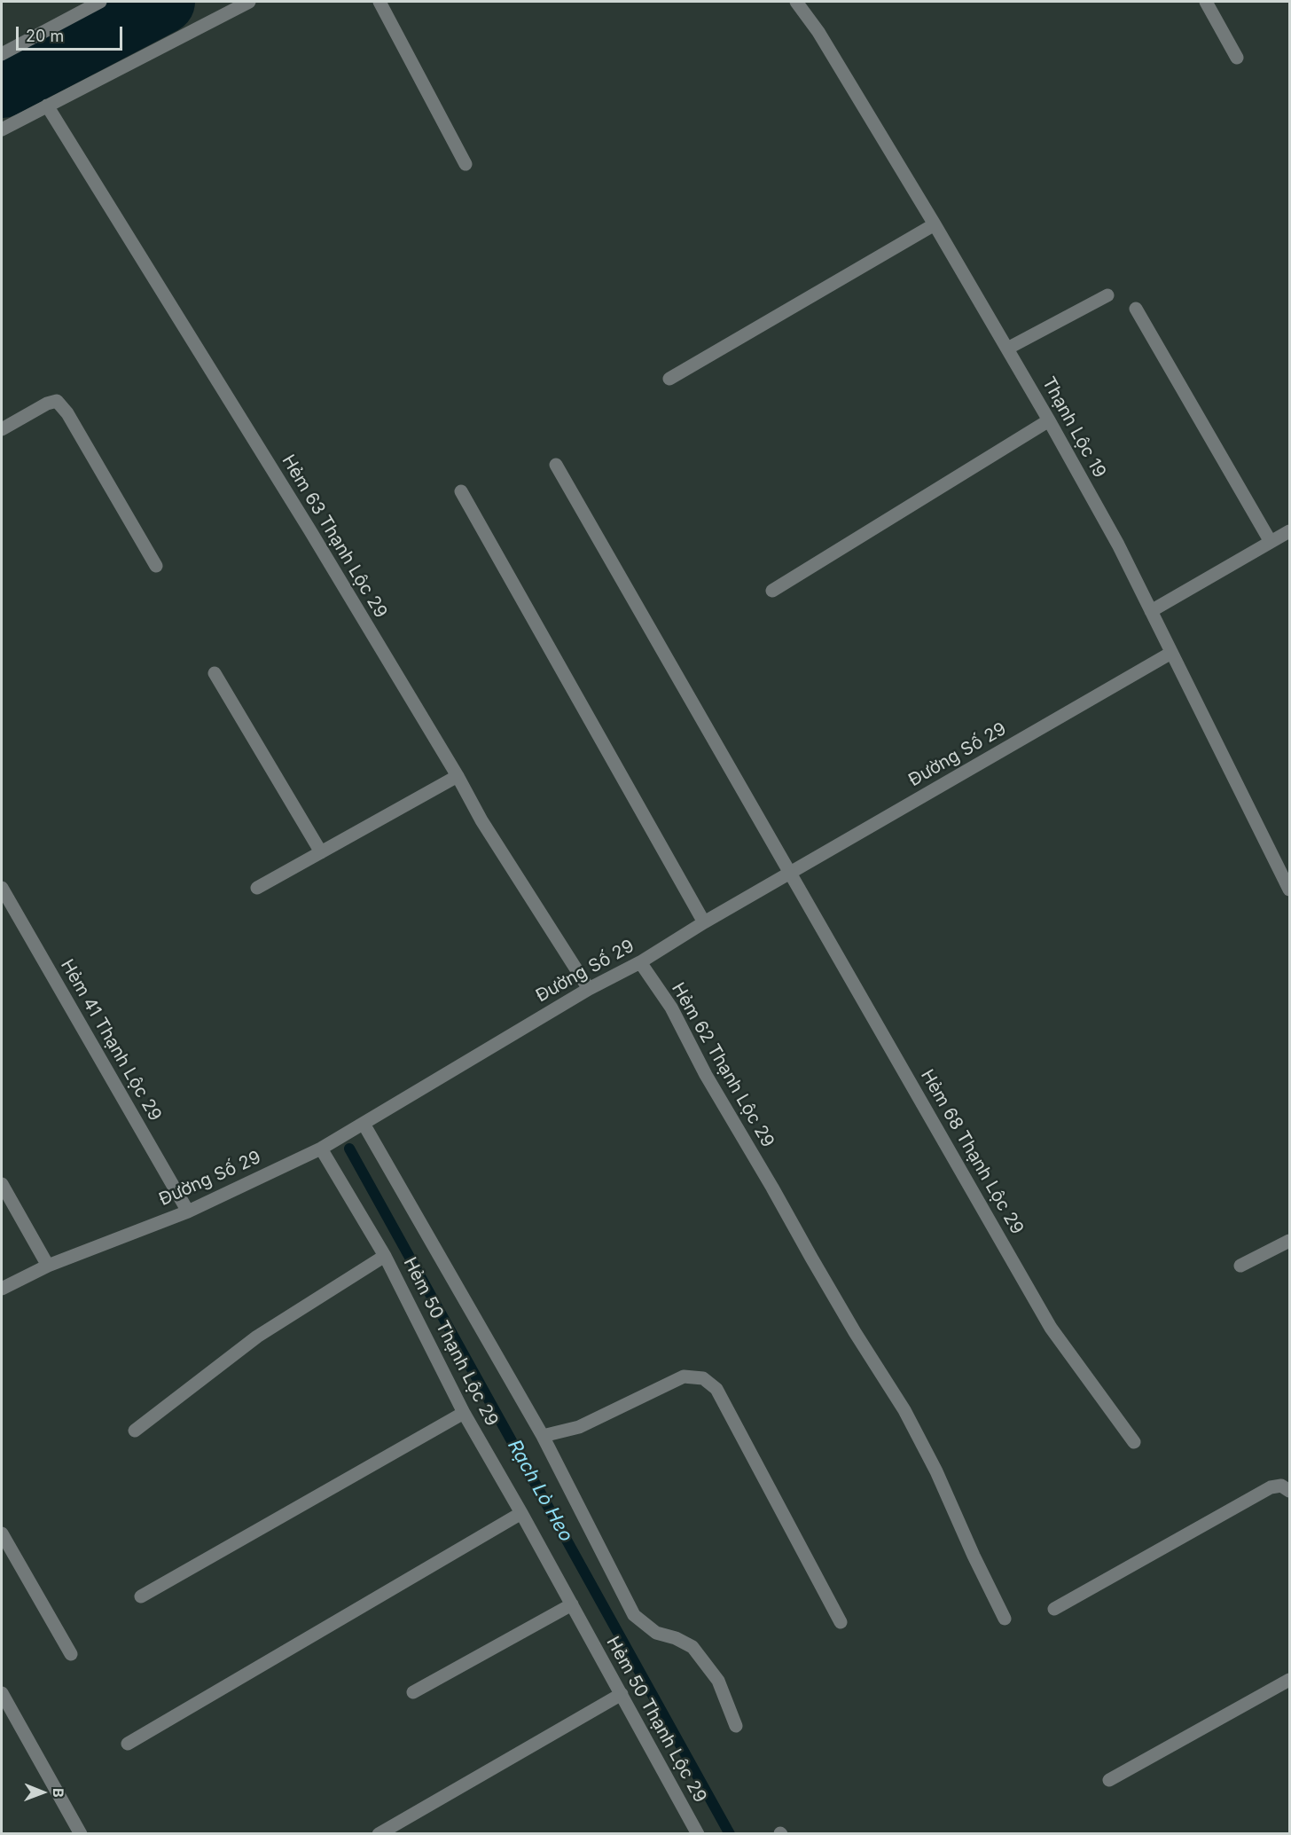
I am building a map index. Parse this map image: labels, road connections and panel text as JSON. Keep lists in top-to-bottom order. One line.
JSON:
{"streets":{"street":["Thạnh Lộc 19","Hẻm 63 Thạnh Lộc 29","Đường Số 29","Hẻm 41 Thạnh Lộc 29","Hẻm 62 Thạnh Lộc 29","Hẻm 68 Thạnh Lộc 29","Hẻm 50 Thạnh Lộc 29"]},"crossings":[["Thạnh Lộc 19","Đường Số 29"],["Hẻm 63 Thạnh Lộc 29","Đường Số 29"],["Đường Số 29","Hẻm 41 Thạnh Lộc 29"],["Đường Số 29","Hẻm 62 Thạnh Lộc 29"],["Đường Số 29","Hẻm 68 Thạnh Lộc 29"],["Đường Số 29","Hẻm 50 Thạnh Lộc 29"]],"water":["Rạch Lò Heo"],"scale_bar":"20 m","north":"right"}
